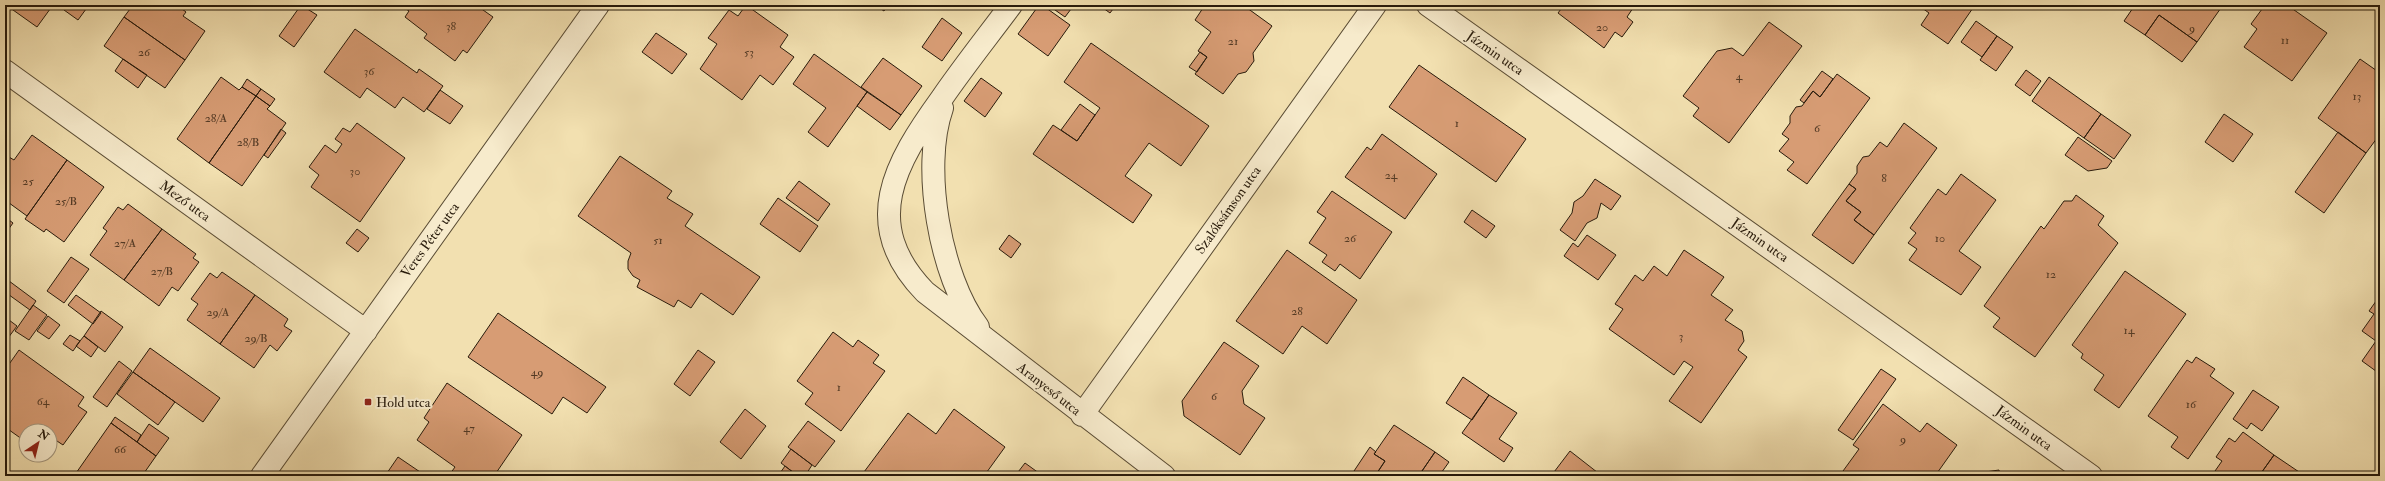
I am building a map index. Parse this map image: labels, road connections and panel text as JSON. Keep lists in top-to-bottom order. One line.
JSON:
{"streets":{"street":["Jázmin utca","Mező utca","Szalóksámson utca","Veres Péter utca","Aranyeső utca"]},"crossings":[["Mező utca","Veres Péter utca"],["Szalóksámson utca","Aranyeső utca"]],"places":{"transit":["Hold utca"]},"house_numbers":["38","20","9","11","21","26","53","36","4","13","28/A","1","6","28/B","30","24","8","25","25/B","26","10","51","27/A","27/B","12","28","29/A","14","3","29/B","49","1","6","64","16","47","9","66"],"north":"top right"}
